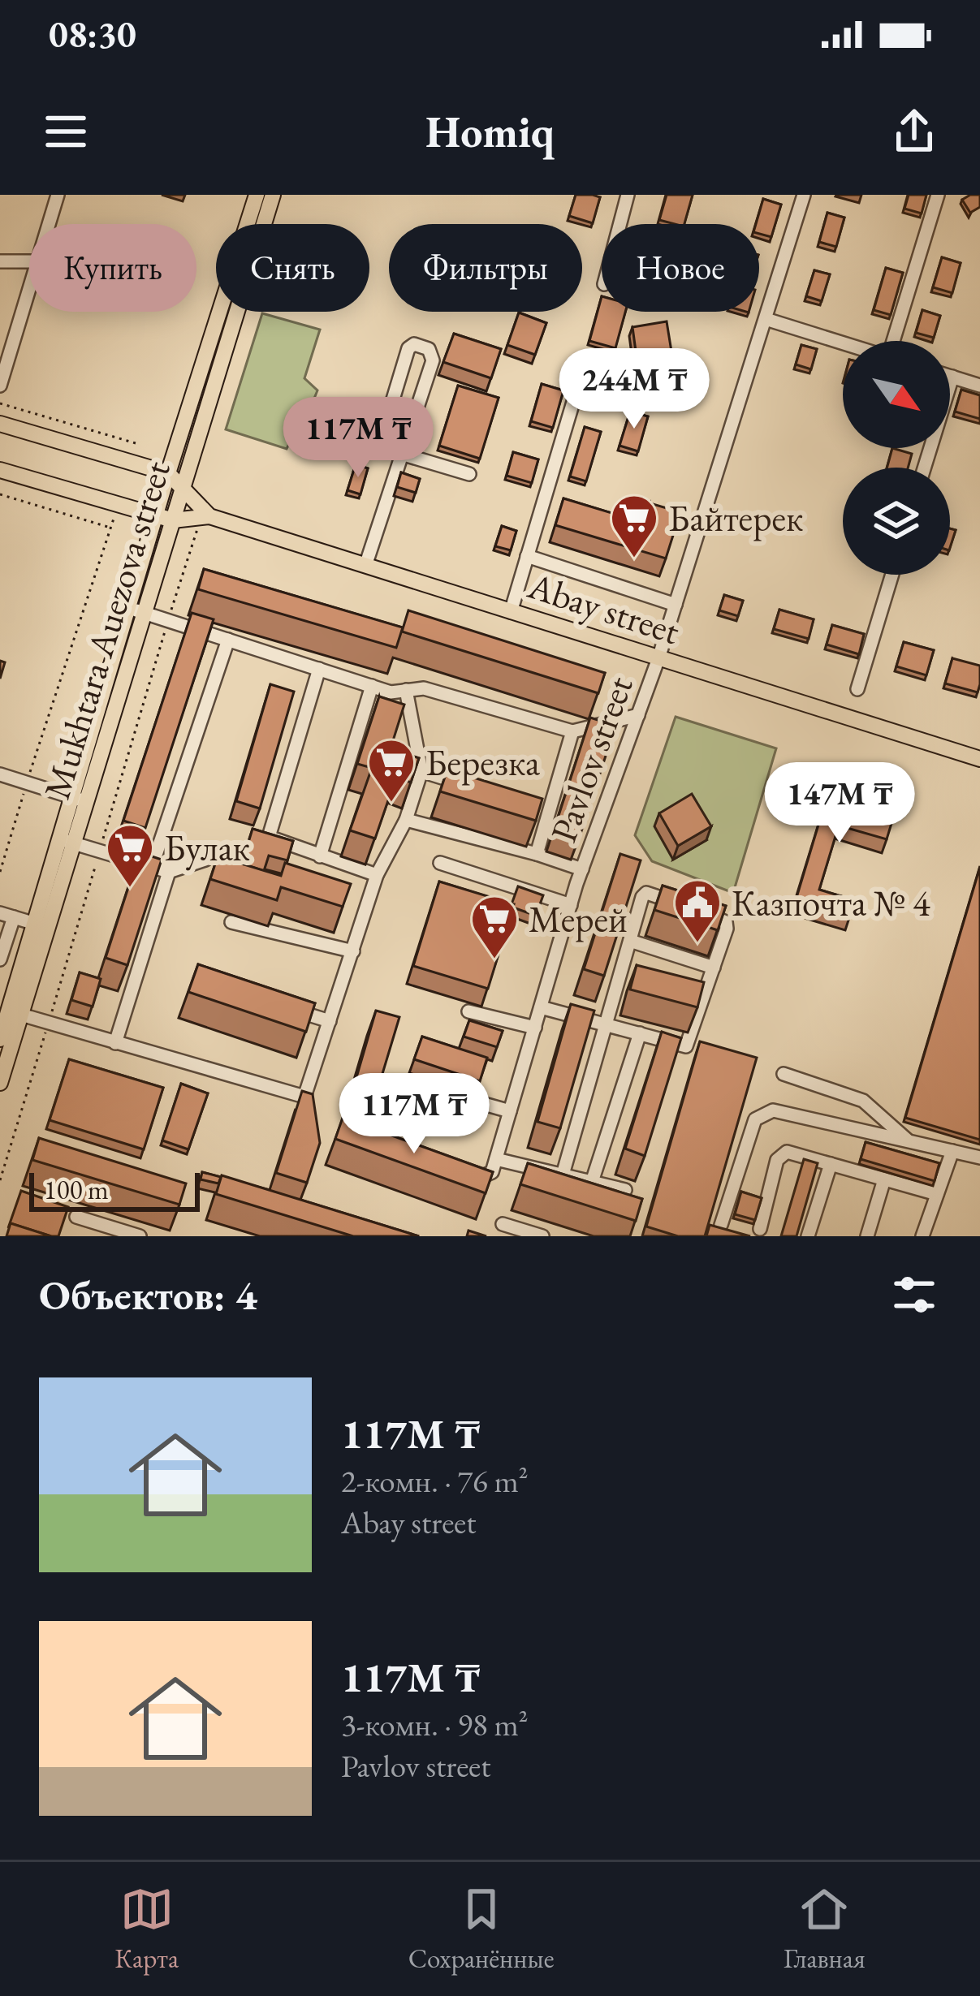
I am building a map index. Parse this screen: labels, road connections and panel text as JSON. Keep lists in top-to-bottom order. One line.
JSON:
{"streets":{"main road":["Abay street","Mukhtara Auezova street"],"street":["Pavlov street"]},"crossings":[["Abay street","Mukhtara Auezova street"],["Abay street","Pavlov street"]],"places":{"supermarket":["Байтерек","Березка","Булак","Мерей"],"public building":["Казпочта № 4"]},"scale_bar":"100 m","north":"bottom right","page":{"status":"08:30","header":"Homiq","chip":["Купить","Снять","Фильтры","Новое"],"price":["244M ₸","117M ₸","147M ₸","117M ₸"],"scale":"100 m","heading":"Объектов: 4","list":[{"name":"117M ₸","note":"2-комн. · 76 m² · Abay street"},{"name":"117M ₸","note":"3-комн. · 98 m² · Pavlov street"}],"tabs":["Карта","Сохранённые","Главная"]}}
